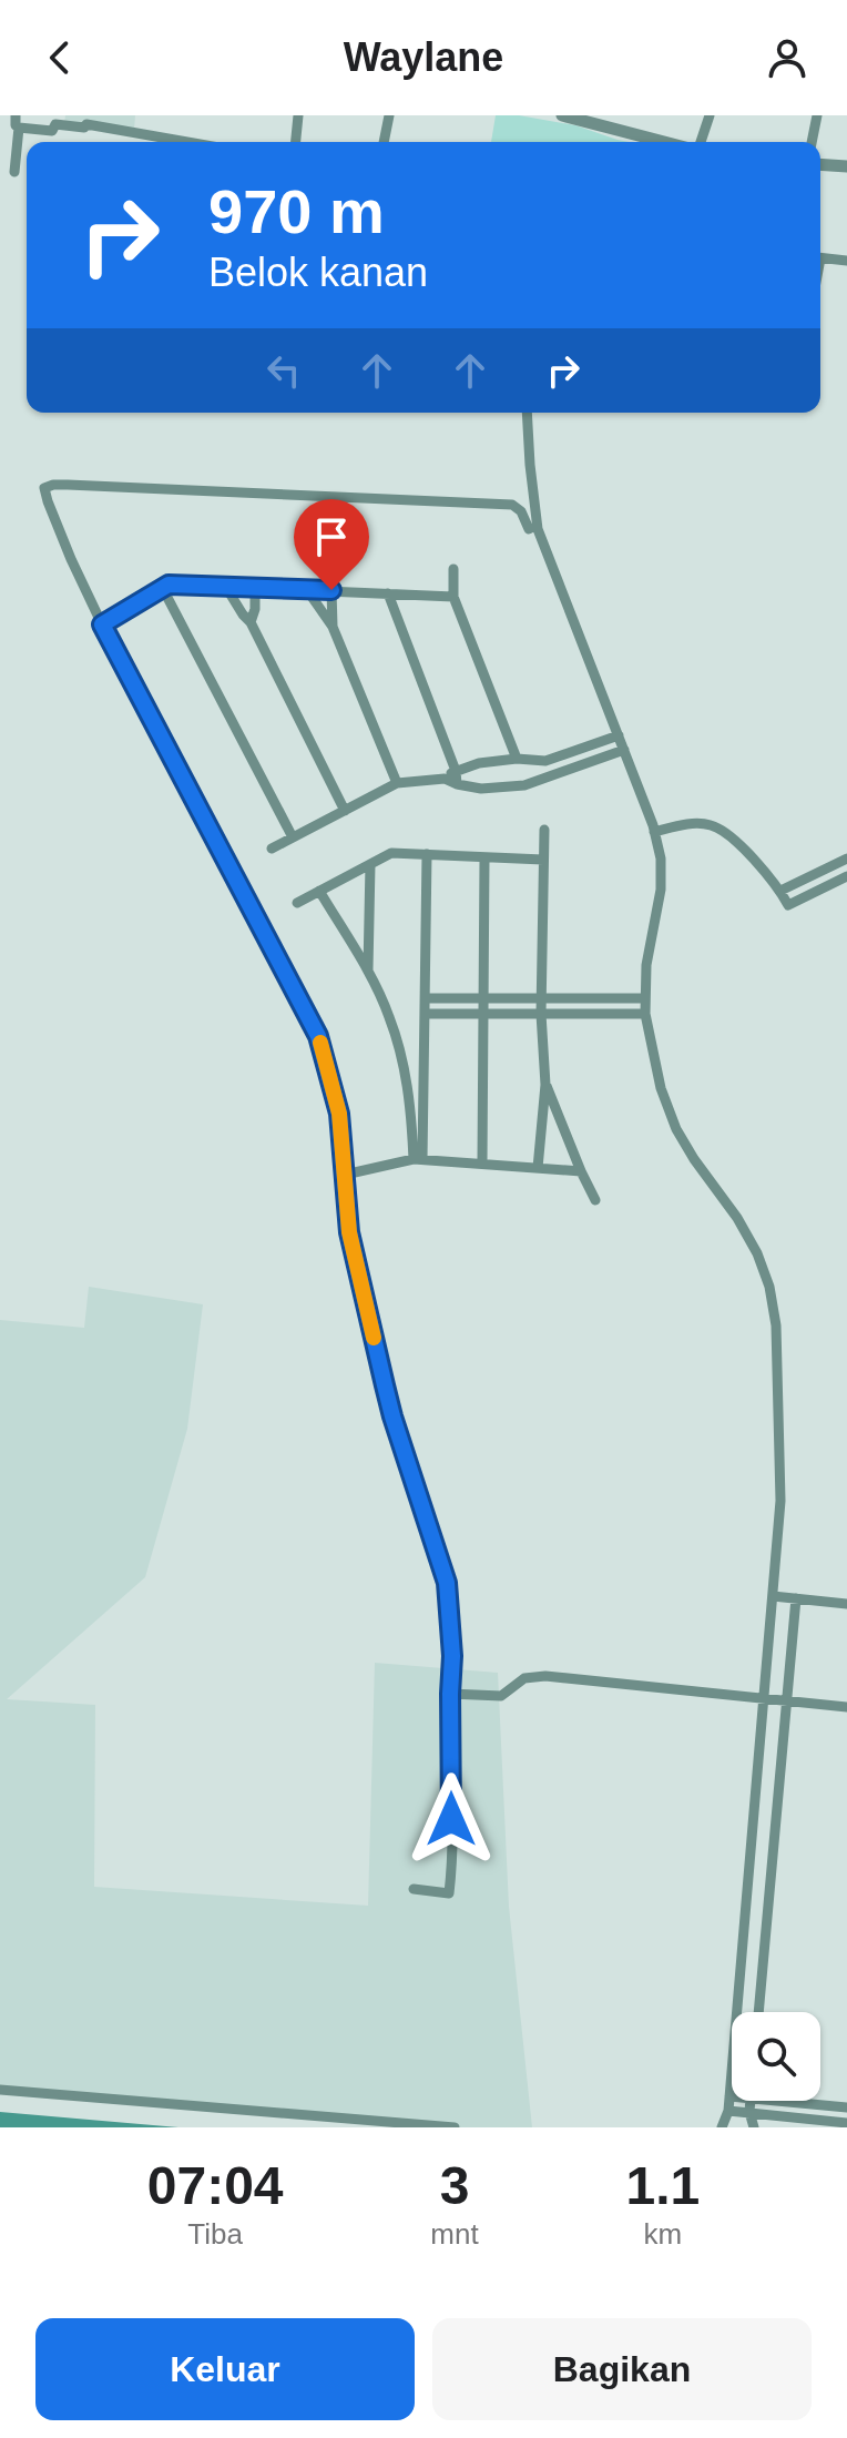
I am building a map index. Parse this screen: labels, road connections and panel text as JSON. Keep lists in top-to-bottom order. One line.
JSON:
{"page":{"header":"Waylane","turn":["970 m","Belok kanan"],"eta":["07:04","Tiba","3","mnt","1.1","km"],"buttons":["Keluar","Bagikan"]}}
